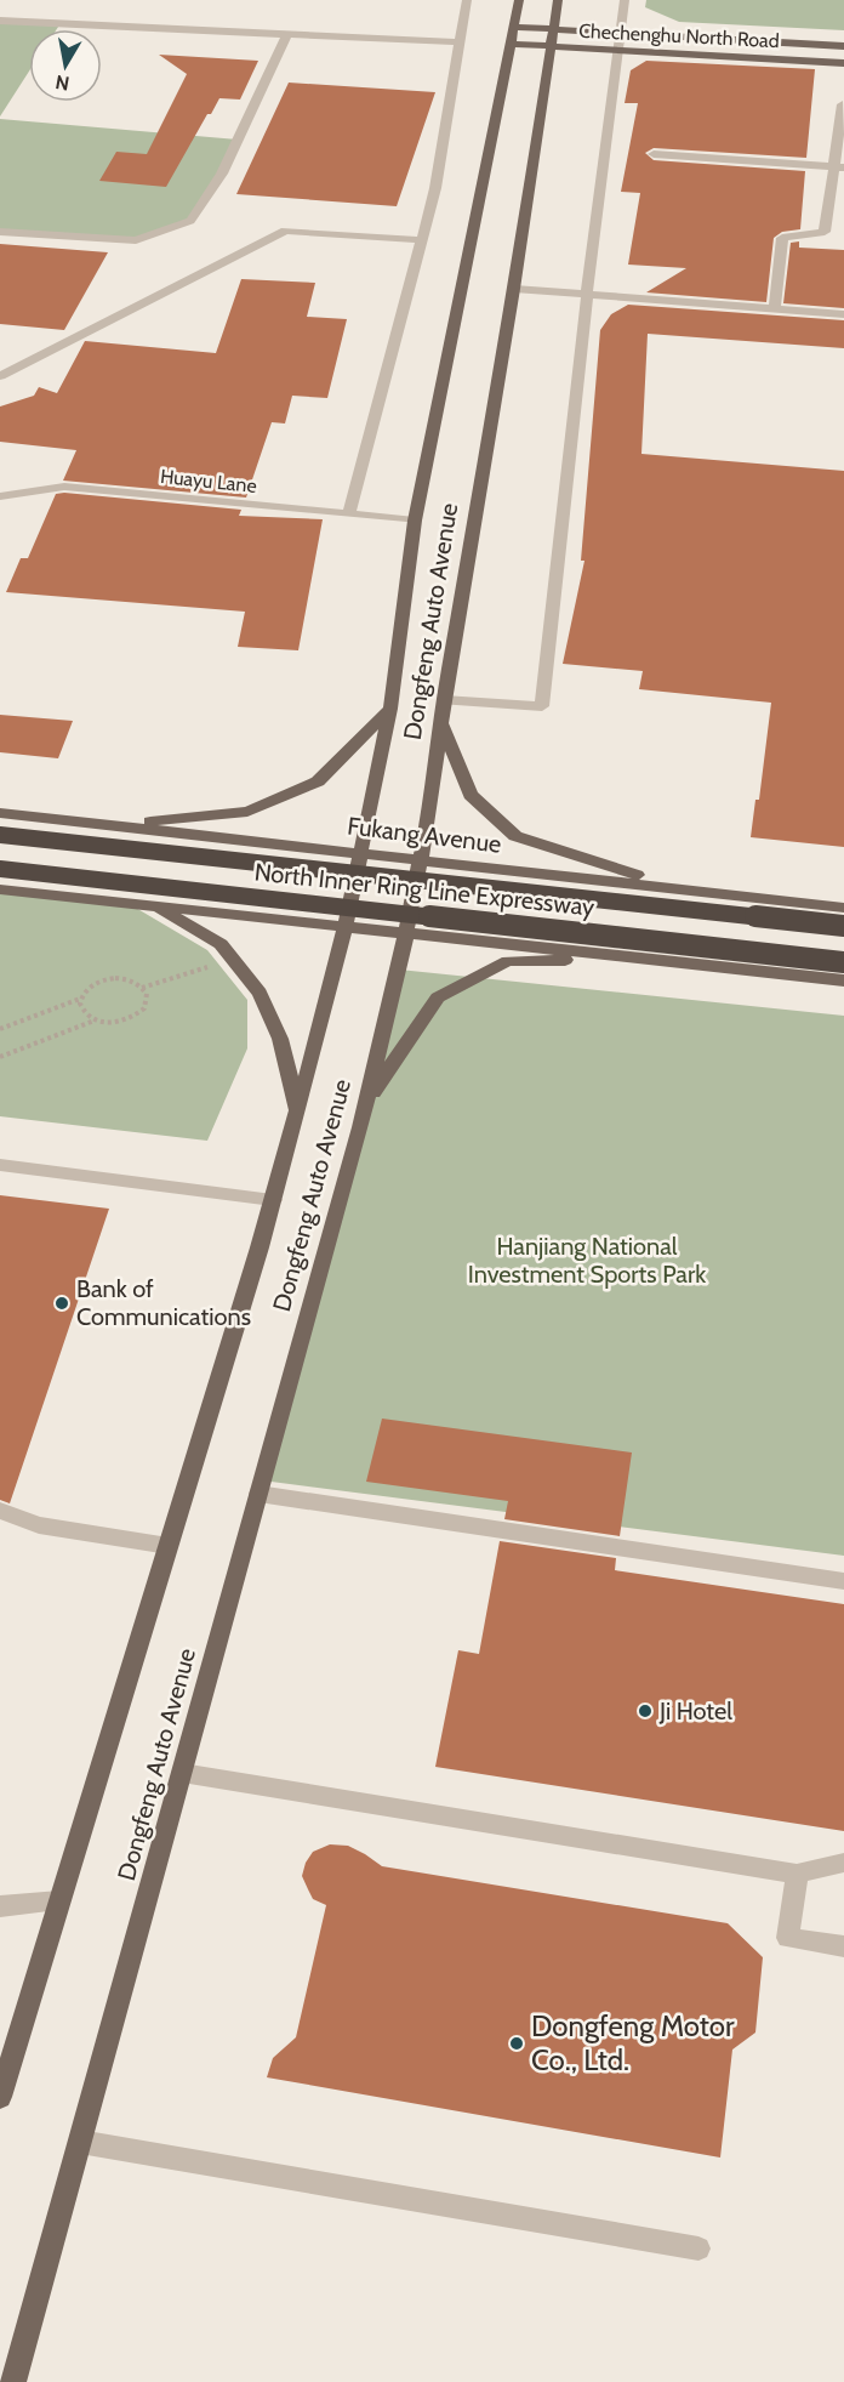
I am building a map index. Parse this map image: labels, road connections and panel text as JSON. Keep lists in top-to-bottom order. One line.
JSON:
{"streets":{"highway":["North Inner Ring Line Expressway"],"main road":["Chechenghu North Road","Dongfeng Auto Avenue","Fukang Avenue"],"street":["Huayu Lane"]},"crossings":[["Chechenghu North Road","Dongfeng Auto Avenue"],["Huayu Lane","Dongfeng Auto Avenue"],["Dongfeng Auto Avenue","Fukang Avenue"]],"parks":["Hanjiang National Investment Sports Park"],"places":["Bank of Communications","Ji Hotel","Dongfeng Motor Co., Ltd."],"north":"bottom"}
